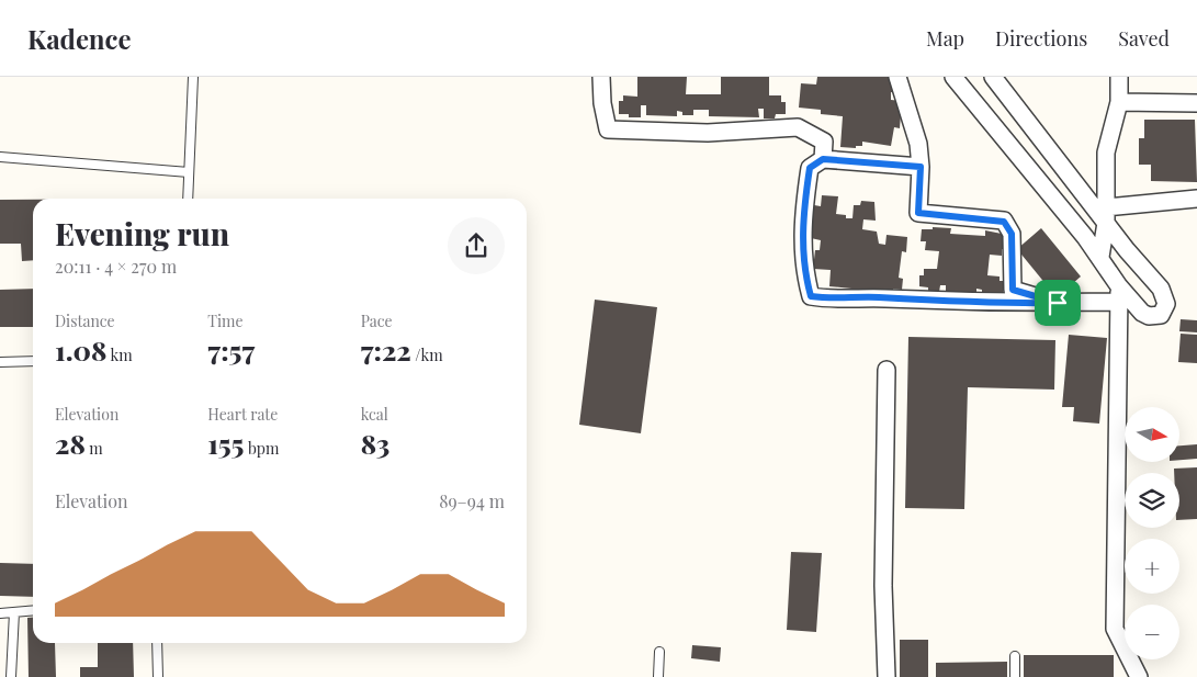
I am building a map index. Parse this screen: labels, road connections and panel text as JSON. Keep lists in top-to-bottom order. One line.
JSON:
{"north":"right","page":{"header":"Kadence","nav":["Map","Directions","Saved"],"heading":["Evening run","20:11 · 4 × 270 m"],"stats":[["Distance","1.08 km"],["Time","7:57"],["Pace","7:22 /km"],["Elevation","28 m"],["Heart rate","155 bpm"],["kcal","83"]],"map_buttons":["+","−"],"chart":["Elevation","89–94 m"]}}
